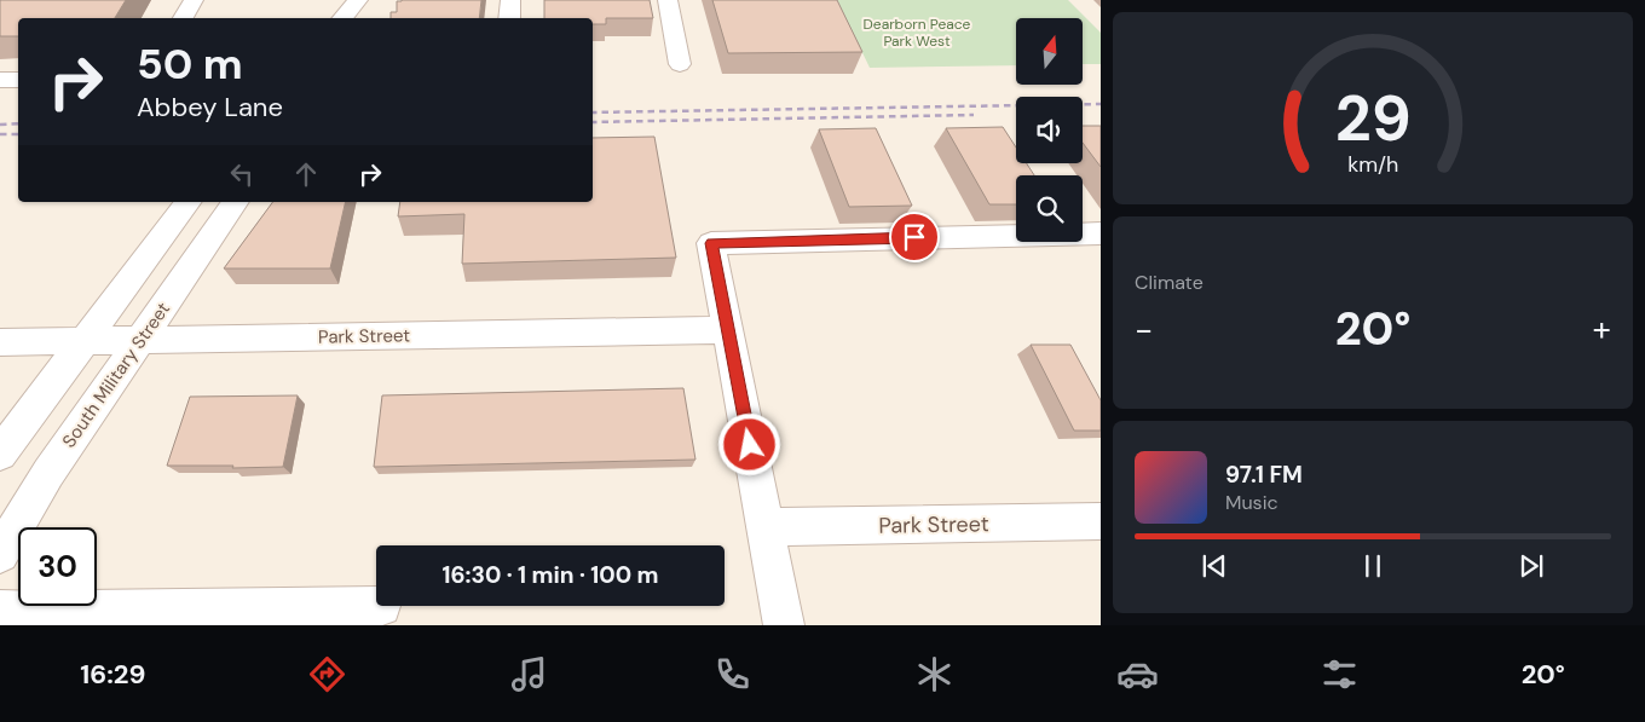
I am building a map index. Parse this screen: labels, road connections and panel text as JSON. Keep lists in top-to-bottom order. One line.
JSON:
{"streets":{"street":["Park Street","South Military Street"]},"crossings":[["Park Street","South Military Street"]],"parks":["Dearborn Peace Park West"],"north":"top","page":{"turn":["50 m","Abbey Lane"],"tile":"Climate","heat":["−","20°","+"],"song":["97.1 FM","Music"],"limit":"30","trip":"16:30 · 1 min · 100 m","tabs":["16:29","20°"],"gauge":["29","km/h"]}}
